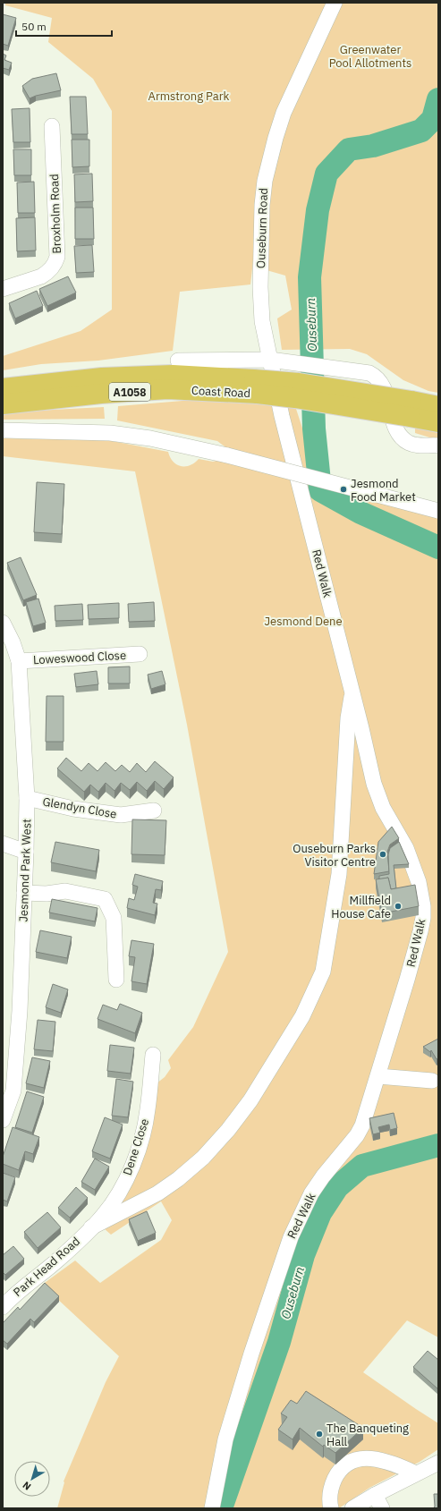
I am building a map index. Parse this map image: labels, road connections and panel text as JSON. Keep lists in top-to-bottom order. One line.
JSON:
{"streets":{"highway":["A1058","Coast Road"],"street":["Broxholm Road","Ouseburn Road","Red Walk","Loweswood Close","Glendyn Close","Jesmond Park West","Dene Close","Park Head Road"]},"crossings":[["Ouseburn Road","Red Walk"],["Loweswood Close","Jesmond Park West"],["Glendyn Close","Jesmond Park West"],["Dene Close","Park Head Road"]],"water":["Ouseburn"],"parks":["Greenwater Pool Allotments","Armstrong Park","Jesmond Dene"],"places":["Jesmond Food Market","Ouseburn Parks Visitor Centre","Millfield House Cafe","The Banqueting Hall"],"scale_bar":"50 m","north":"bottom left"}
